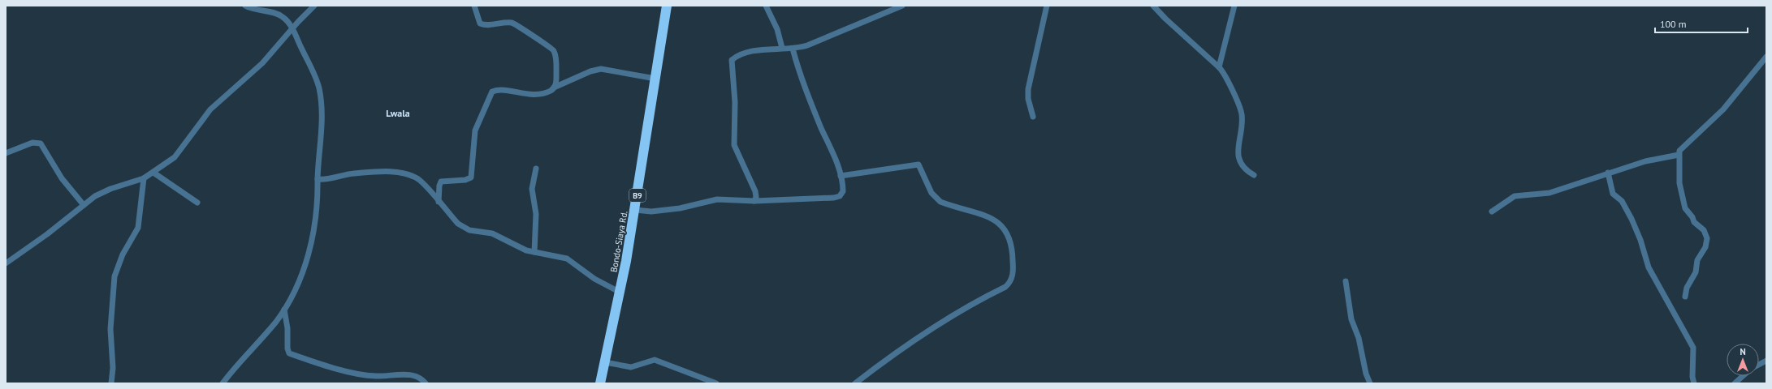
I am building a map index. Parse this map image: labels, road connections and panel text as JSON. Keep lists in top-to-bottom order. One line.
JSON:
{"streets":{"highway":["B9","Bondo-Siaya Rd."]},"districts":["Lwala"],"scale_bar":"100 m","north":"top"}
